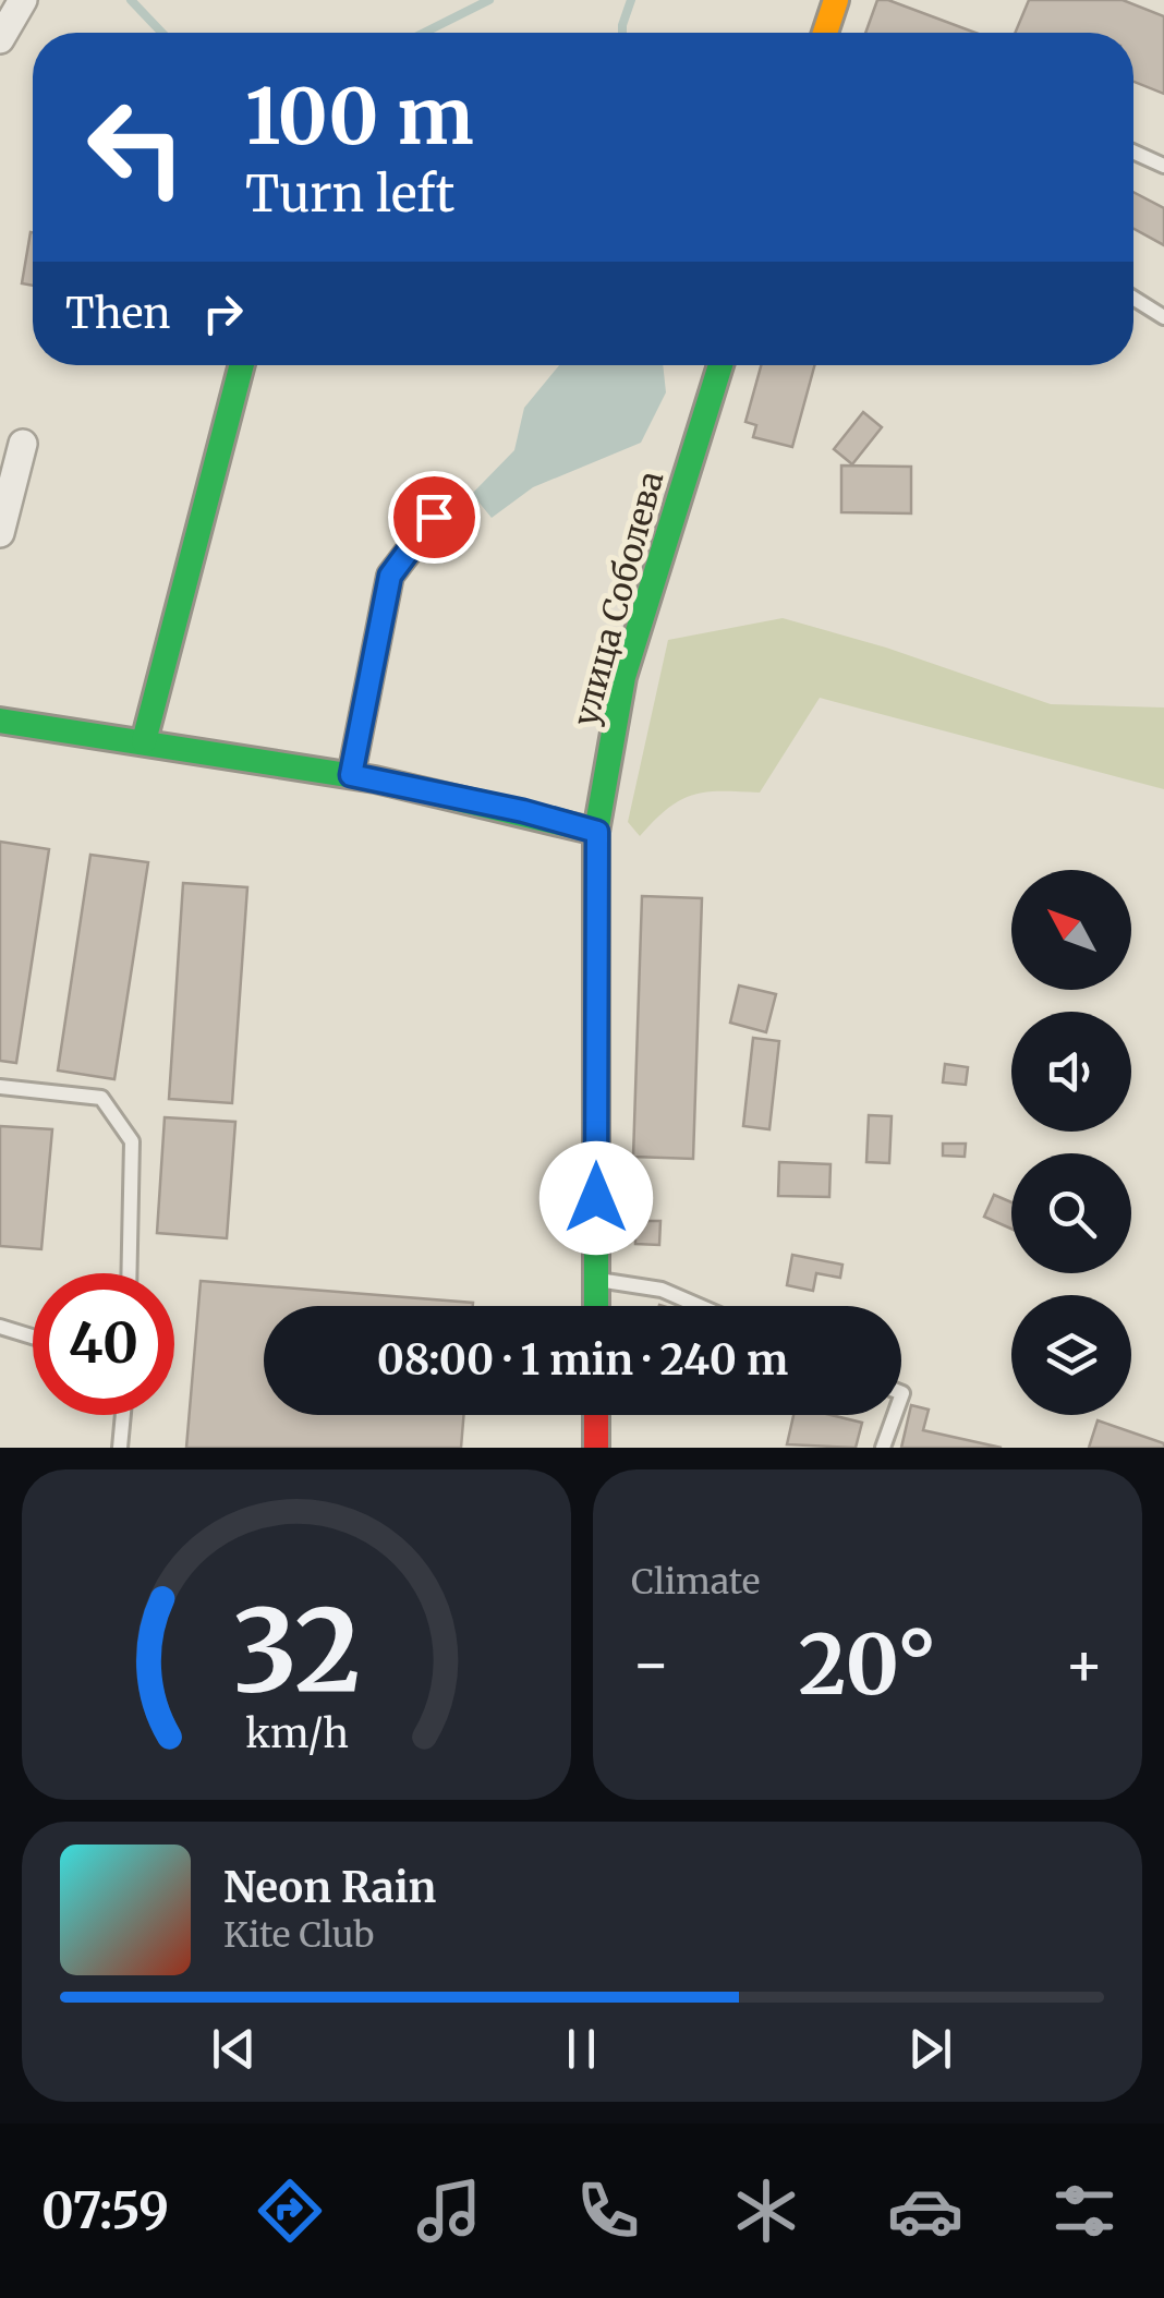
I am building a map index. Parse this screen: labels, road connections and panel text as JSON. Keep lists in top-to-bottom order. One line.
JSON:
{"streets":{"street":["улица Соболева"]},"north":"top left","page":{"turn":["100 m","Turn left"],"then":"Then","limit":"40","trip":"08:00 · 1 min · 240 m","tile":"Climate","heat":["−","20°","+"],"song":["Neon Rain","Kite Club"],"tabs":"07:59","gauge":["32","km/h"]}}
